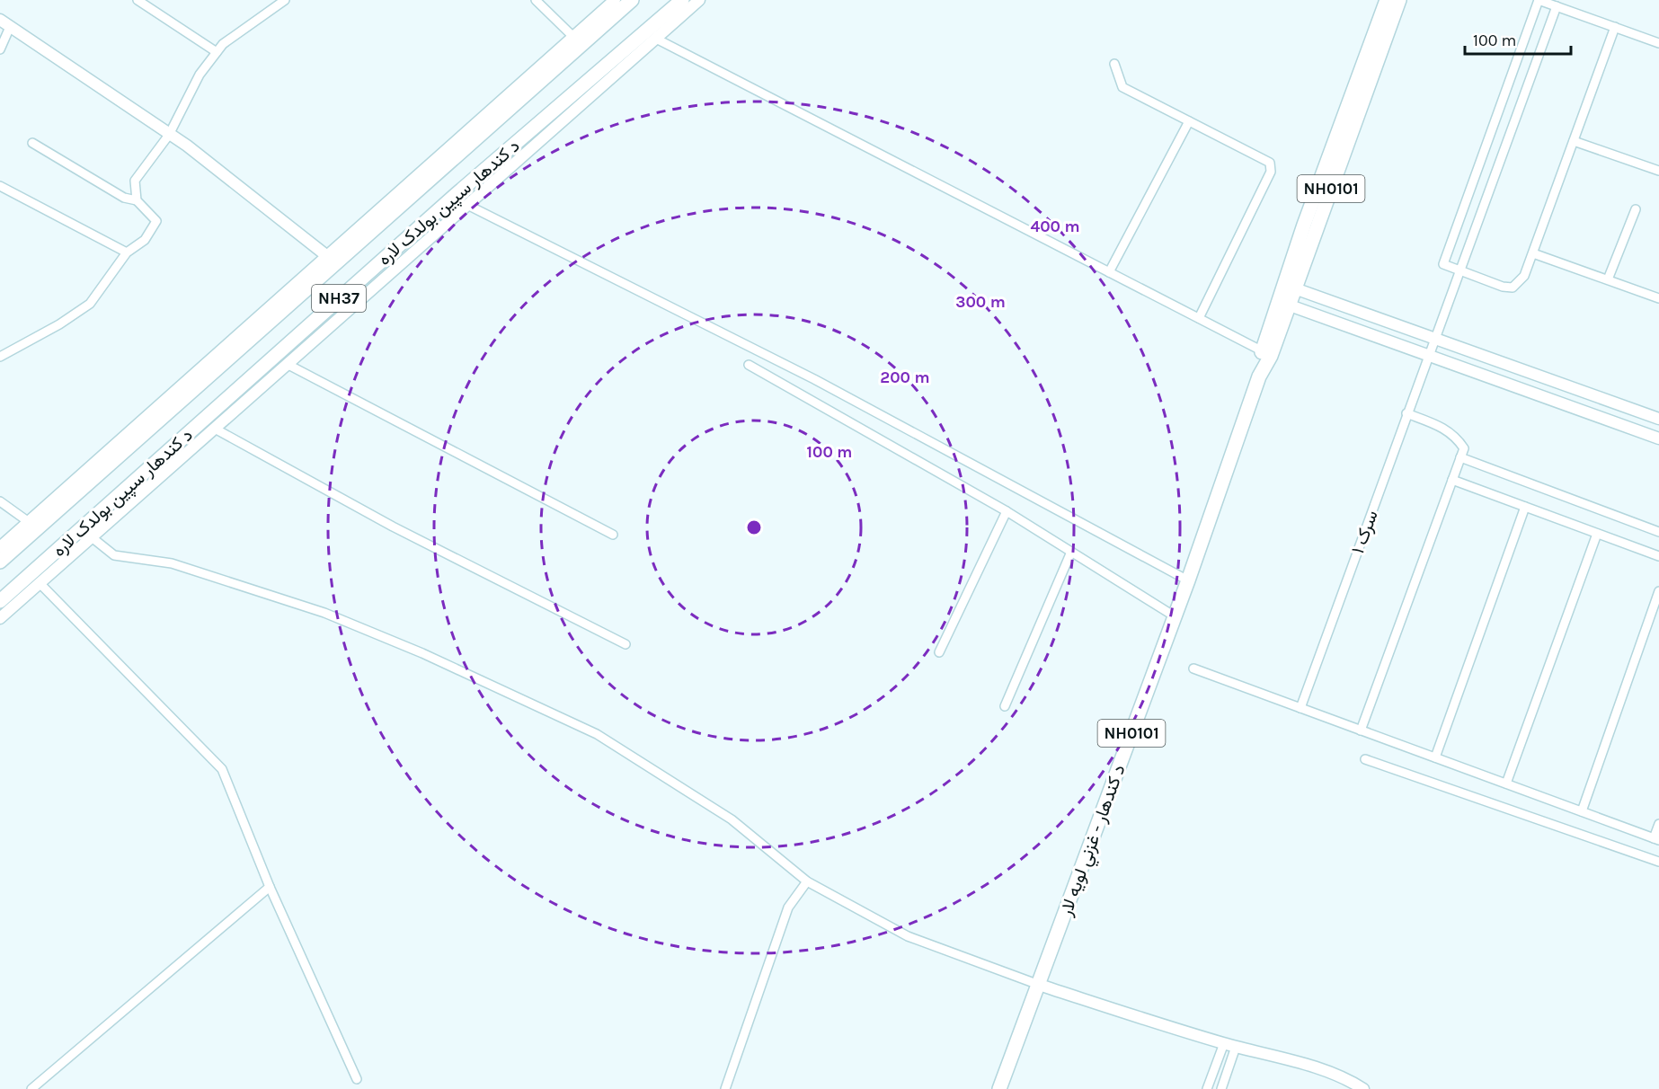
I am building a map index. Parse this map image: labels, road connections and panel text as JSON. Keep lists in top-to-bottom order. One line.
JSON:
{"streets":{"highway":["NH0101","د کندهار سپین بولدک لاره","NH37","د کندهار - غزني لويه لار"],"street":["سرک ۱"]},"scale_bar":"100 m","rings":["400 m","300 m","200 m","100 m"]}
